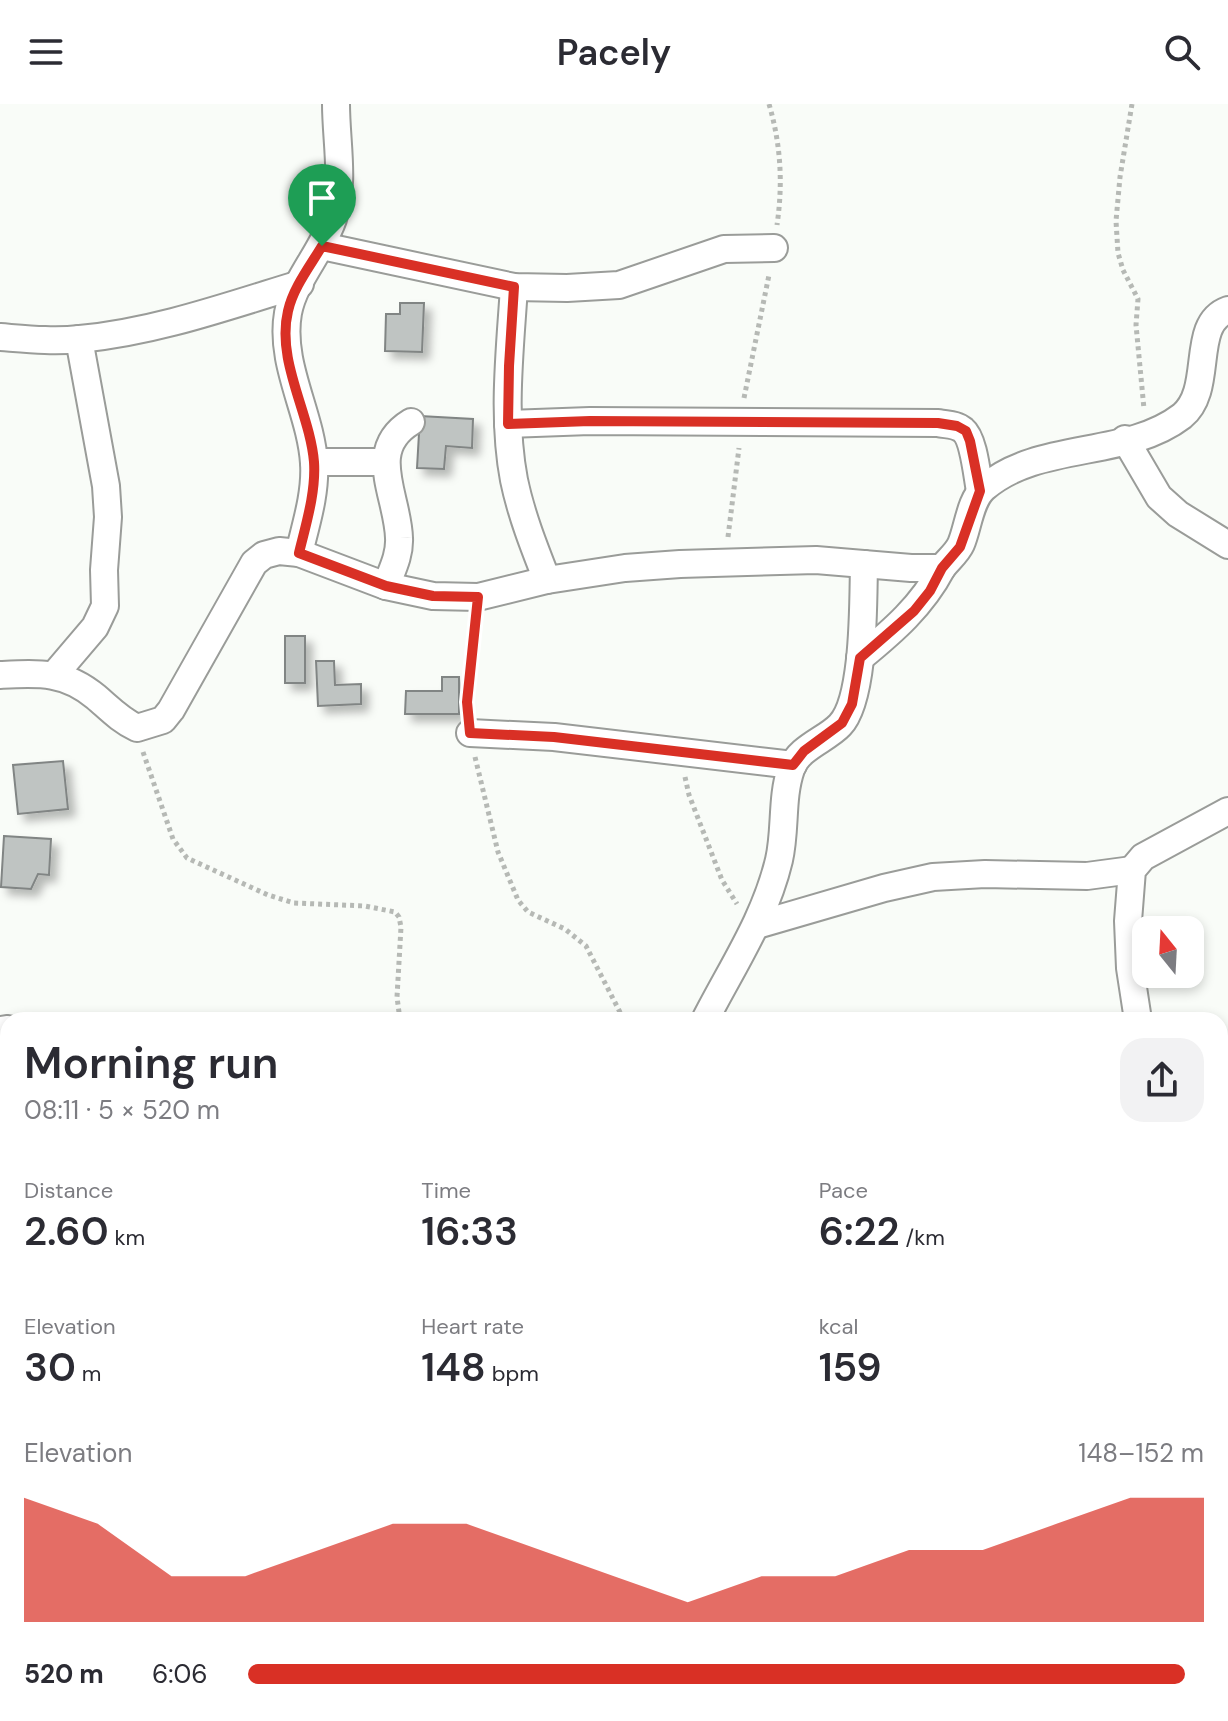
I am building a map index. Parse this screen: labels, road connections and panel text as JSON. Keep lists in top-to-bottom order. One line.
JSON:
{"north":"top","page":{"header":"Pacely","heading":["Morning run","08:11 · 5 × 520 m"],"stats":[["Distance","2.60 km"],["Time","16:33"],["Pace","6:22 /km"],["Elevation","30 m"],["Heart rate","148 bpm"],["kcal","159"]],"chart":["Elevation","148–152 m"],"list":[{"name":"520 m","note":"6:06"}]}}
